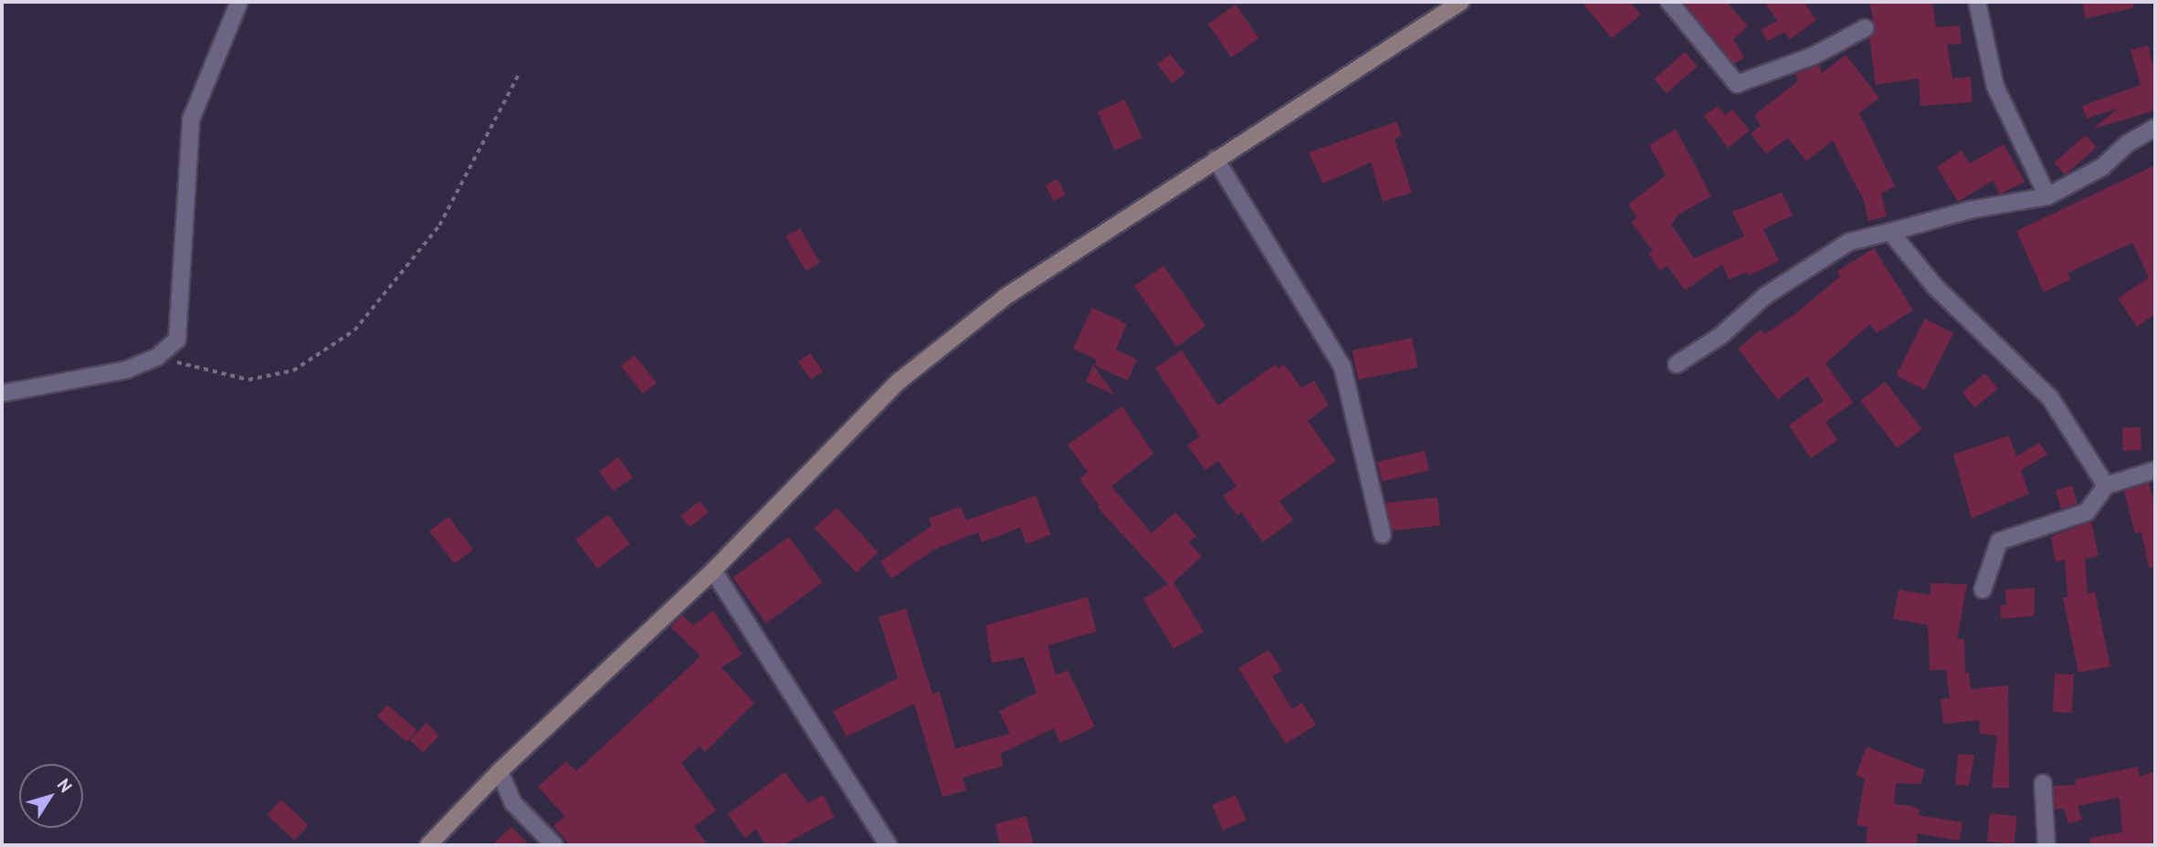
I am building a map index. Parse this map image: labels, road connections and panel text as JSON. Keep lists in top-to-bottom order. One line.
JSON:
{"north":"top right"}
